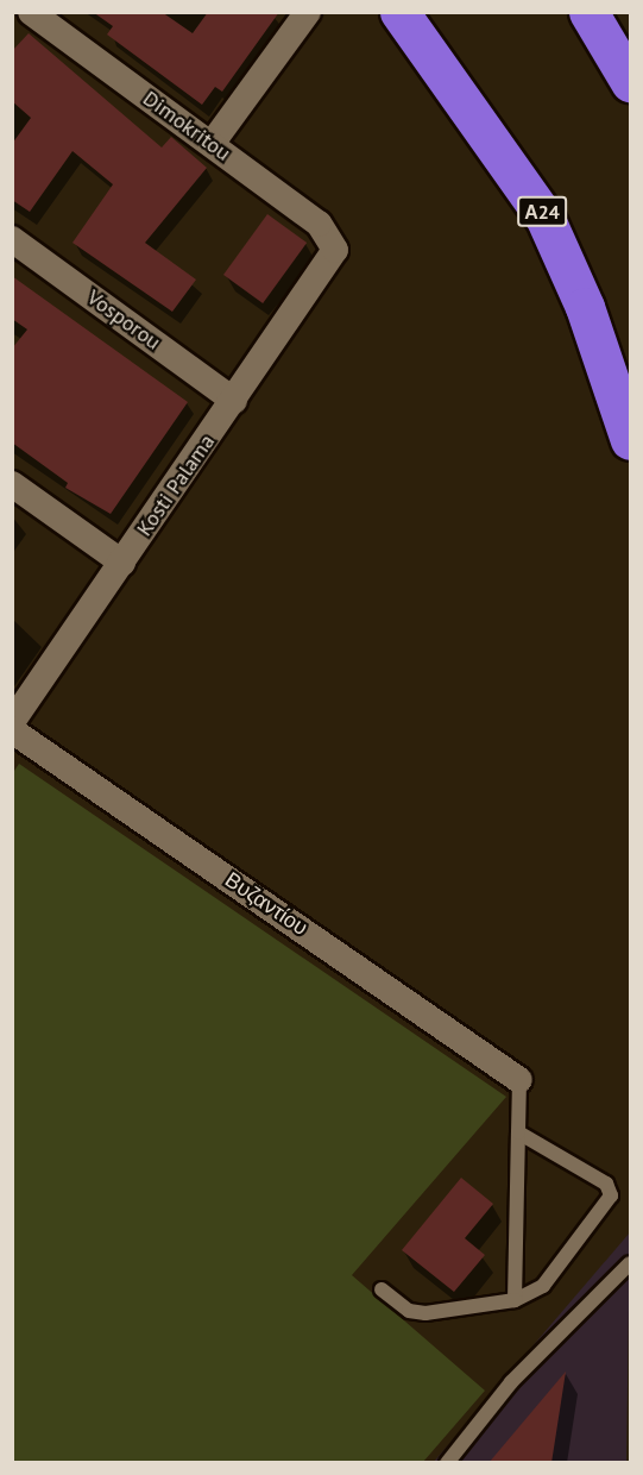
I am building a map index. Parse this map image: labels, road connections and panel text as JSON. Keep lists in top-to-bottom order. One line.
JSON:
{"streets":{"highway":["Α24"],"street":["Dimokritou","Vosporou","Kosti Palama","Βυζαντίου"]},"crossings":[["Dimokritou","Kosti Palama"],["Vosporou","Kosti Palama"]]}
